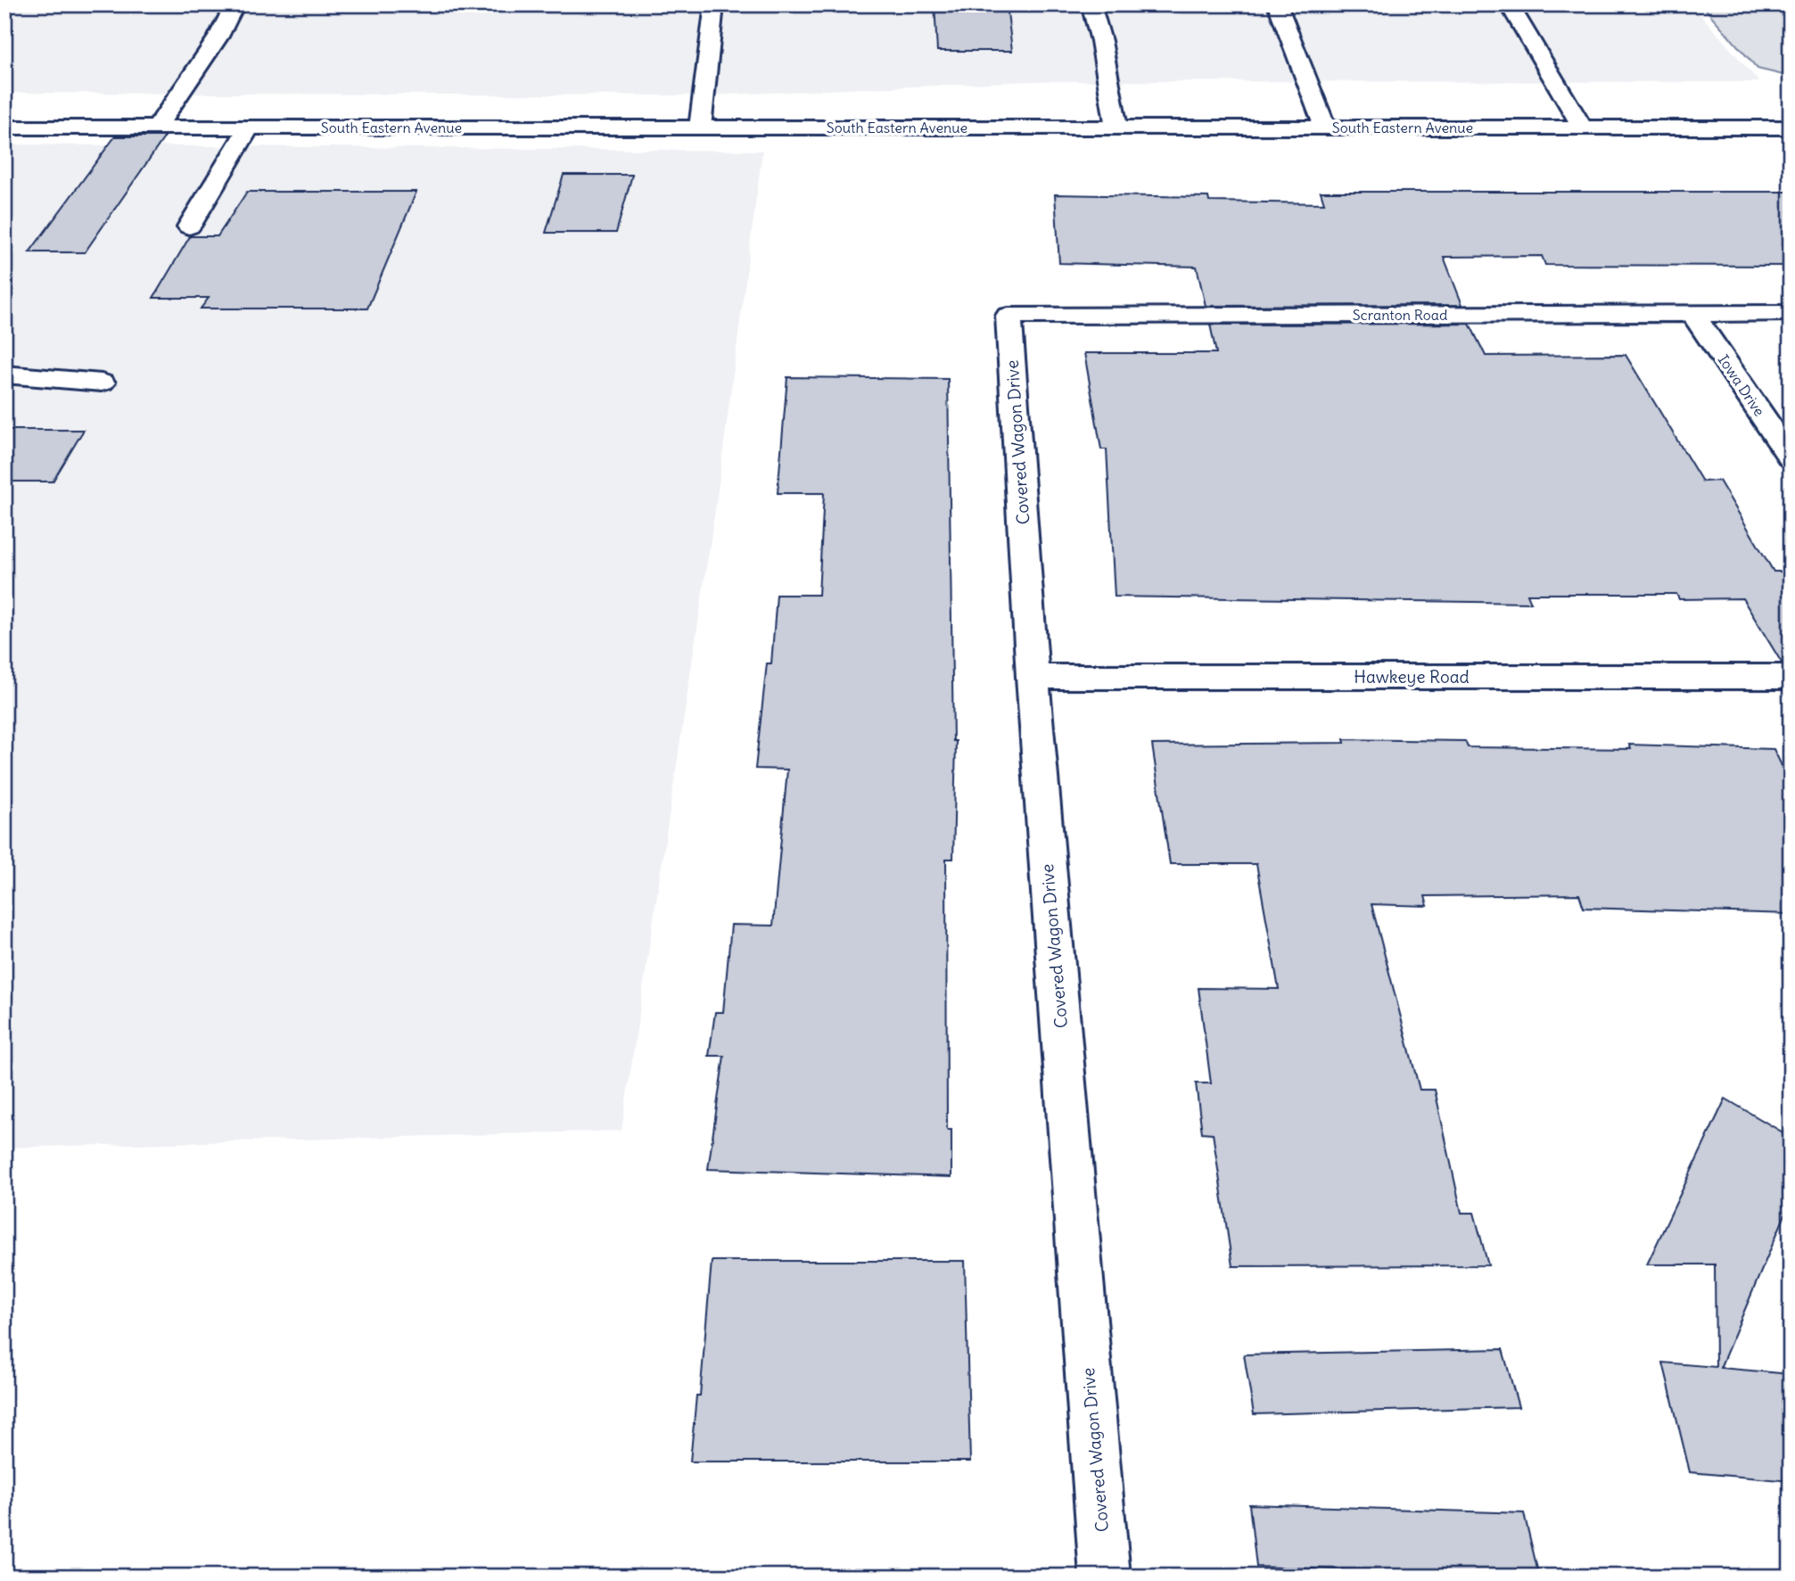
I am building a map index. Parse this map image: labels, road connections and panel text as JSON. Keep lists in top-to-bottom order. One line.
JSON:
{"streets":{"street":["South Eastern Avenue","Scranton Road","Iowa Drive","Covered Wagon Drive","Hawkeye Road"]},"crossings":[["Scranton Road","Iowa Drive"],["Scranton Road","Covered Wagon Drive"],["Covered Wagon Drive","Hawkeye Road"]]}
